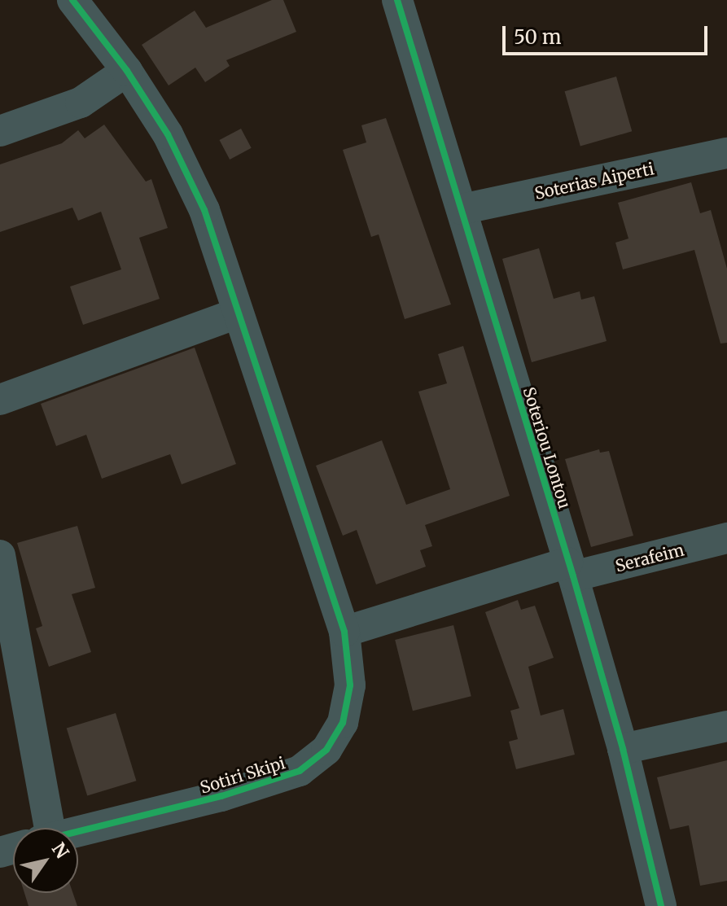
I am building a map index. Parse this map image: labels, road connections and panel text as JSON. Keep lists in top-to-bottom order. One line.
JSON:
{"streets":{"street":["Soterias Aiperti","Soteriou Lontou","Serafeim","Sotiri Skipi"]},"crossings":[["Soterias Aiperti","Soteriou Lontou"],["Soteriou Lontou","Serafeim"],["Serafeim","Sotiri Skipi"]],"scale_bar":"50 m","north":"top right"}
